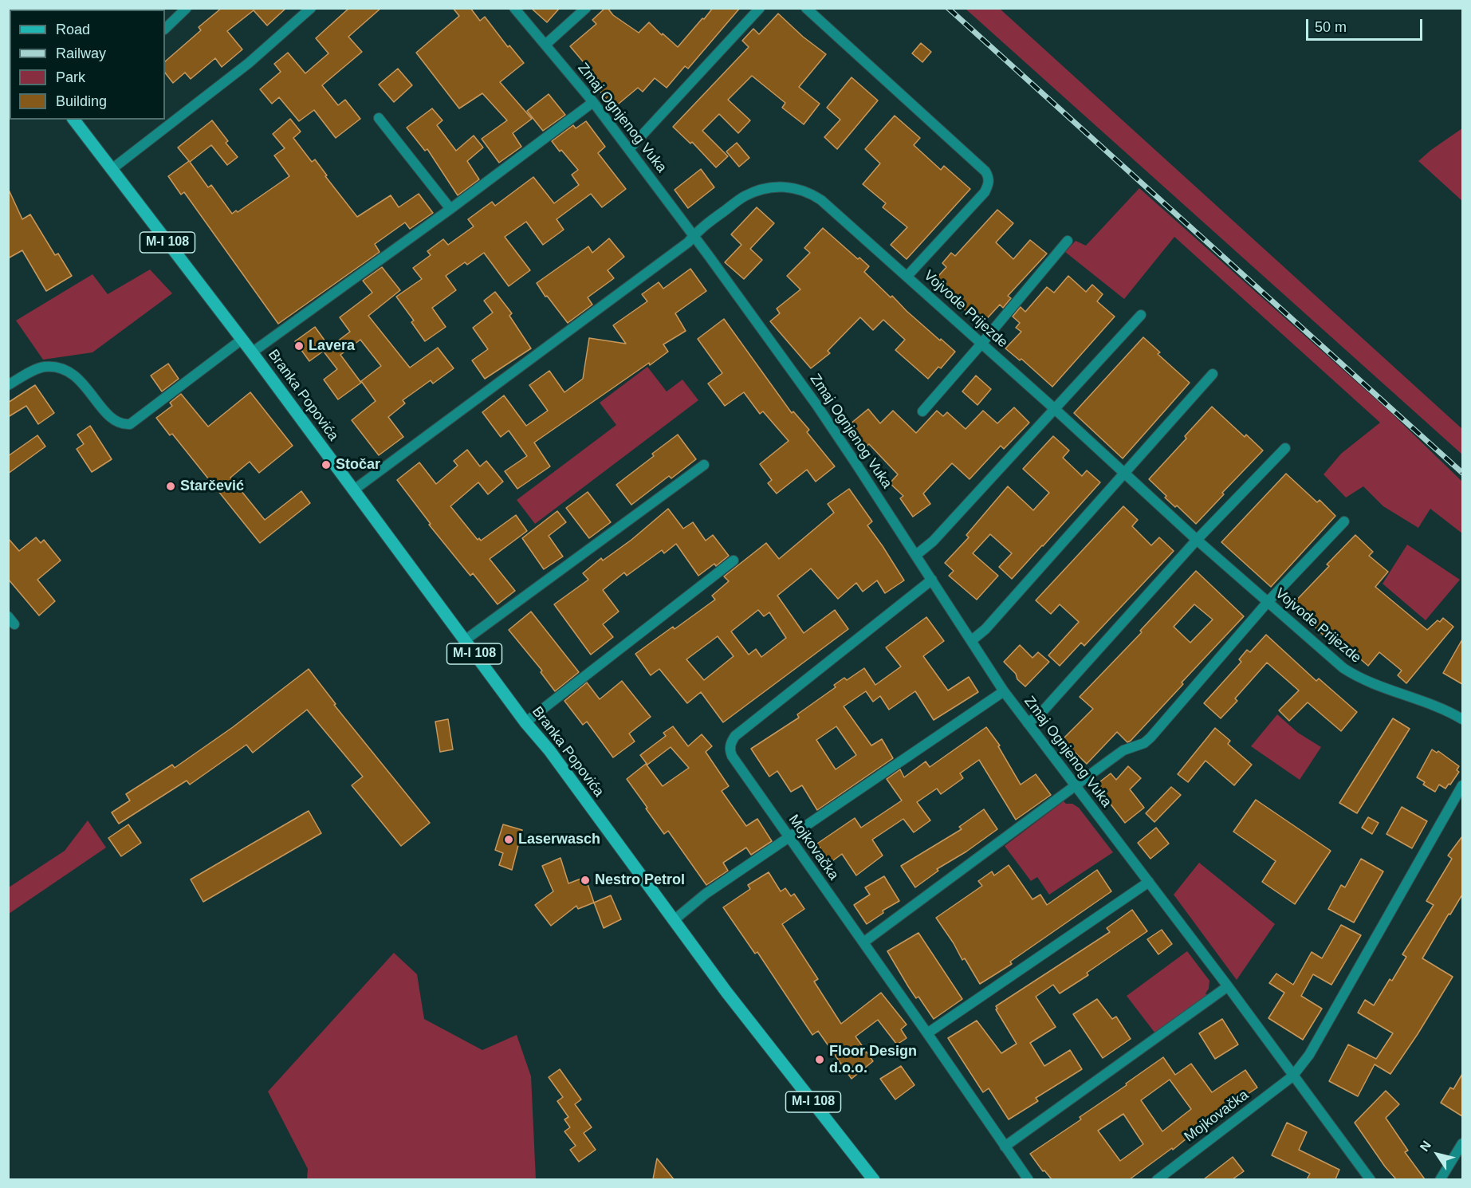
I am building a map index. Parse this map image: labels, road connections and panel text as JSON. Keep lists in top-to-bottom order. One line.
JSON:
{"streets":{"main road":["M-I 108","Branka Popovića"],"street":["Zmaj Ognjenog Vuka","Vojvode Prijezde","Mojkovačka"]},"crossings":[["Zmaj Ognjenog Vuka","Vojvode Prijezde"],["Zmaj Ognjenog Vuka","Mojkovačka"],["Vojvode Prijezde","Branka Popovića"]],"places":["Lavera","Stočar","Starčević","Laserwasch","Nestro Petrol","Floor Design d.o.o."],"legend":["Road","Railway","Park","Building"],"scale_bar":"50 m","north":"top left"}
